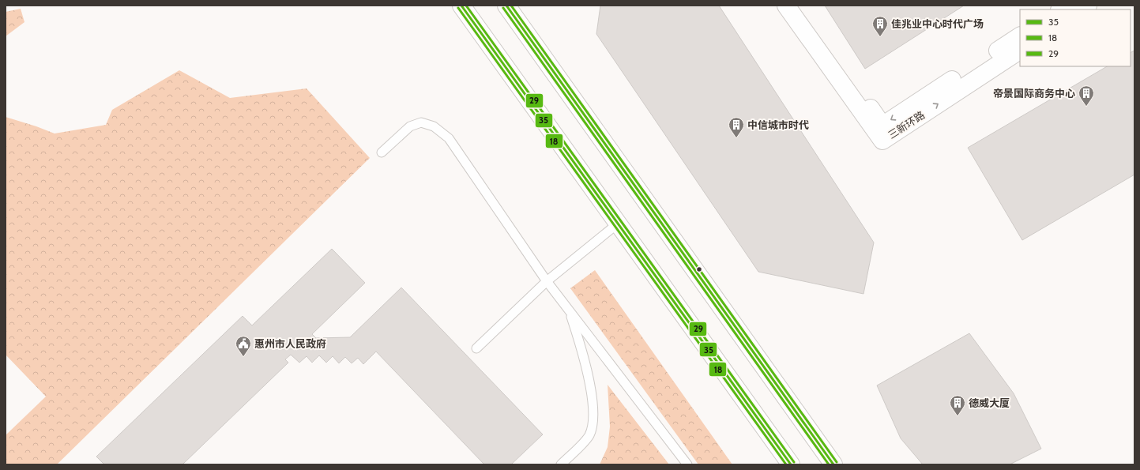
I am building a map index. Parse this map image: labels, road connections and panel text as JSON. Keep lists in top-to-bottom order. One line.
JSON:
{"streets":{"main road":["三新环路"]},"places":{"building":["佳兆业中心时代广场","帝景国际商务中心","中信城市时代","德威大厦"],"public building":["惠州市人民政府"]},"lines":["transit line 35","transit line 29","transit line 18"],"legend":["35","18","29"]}
